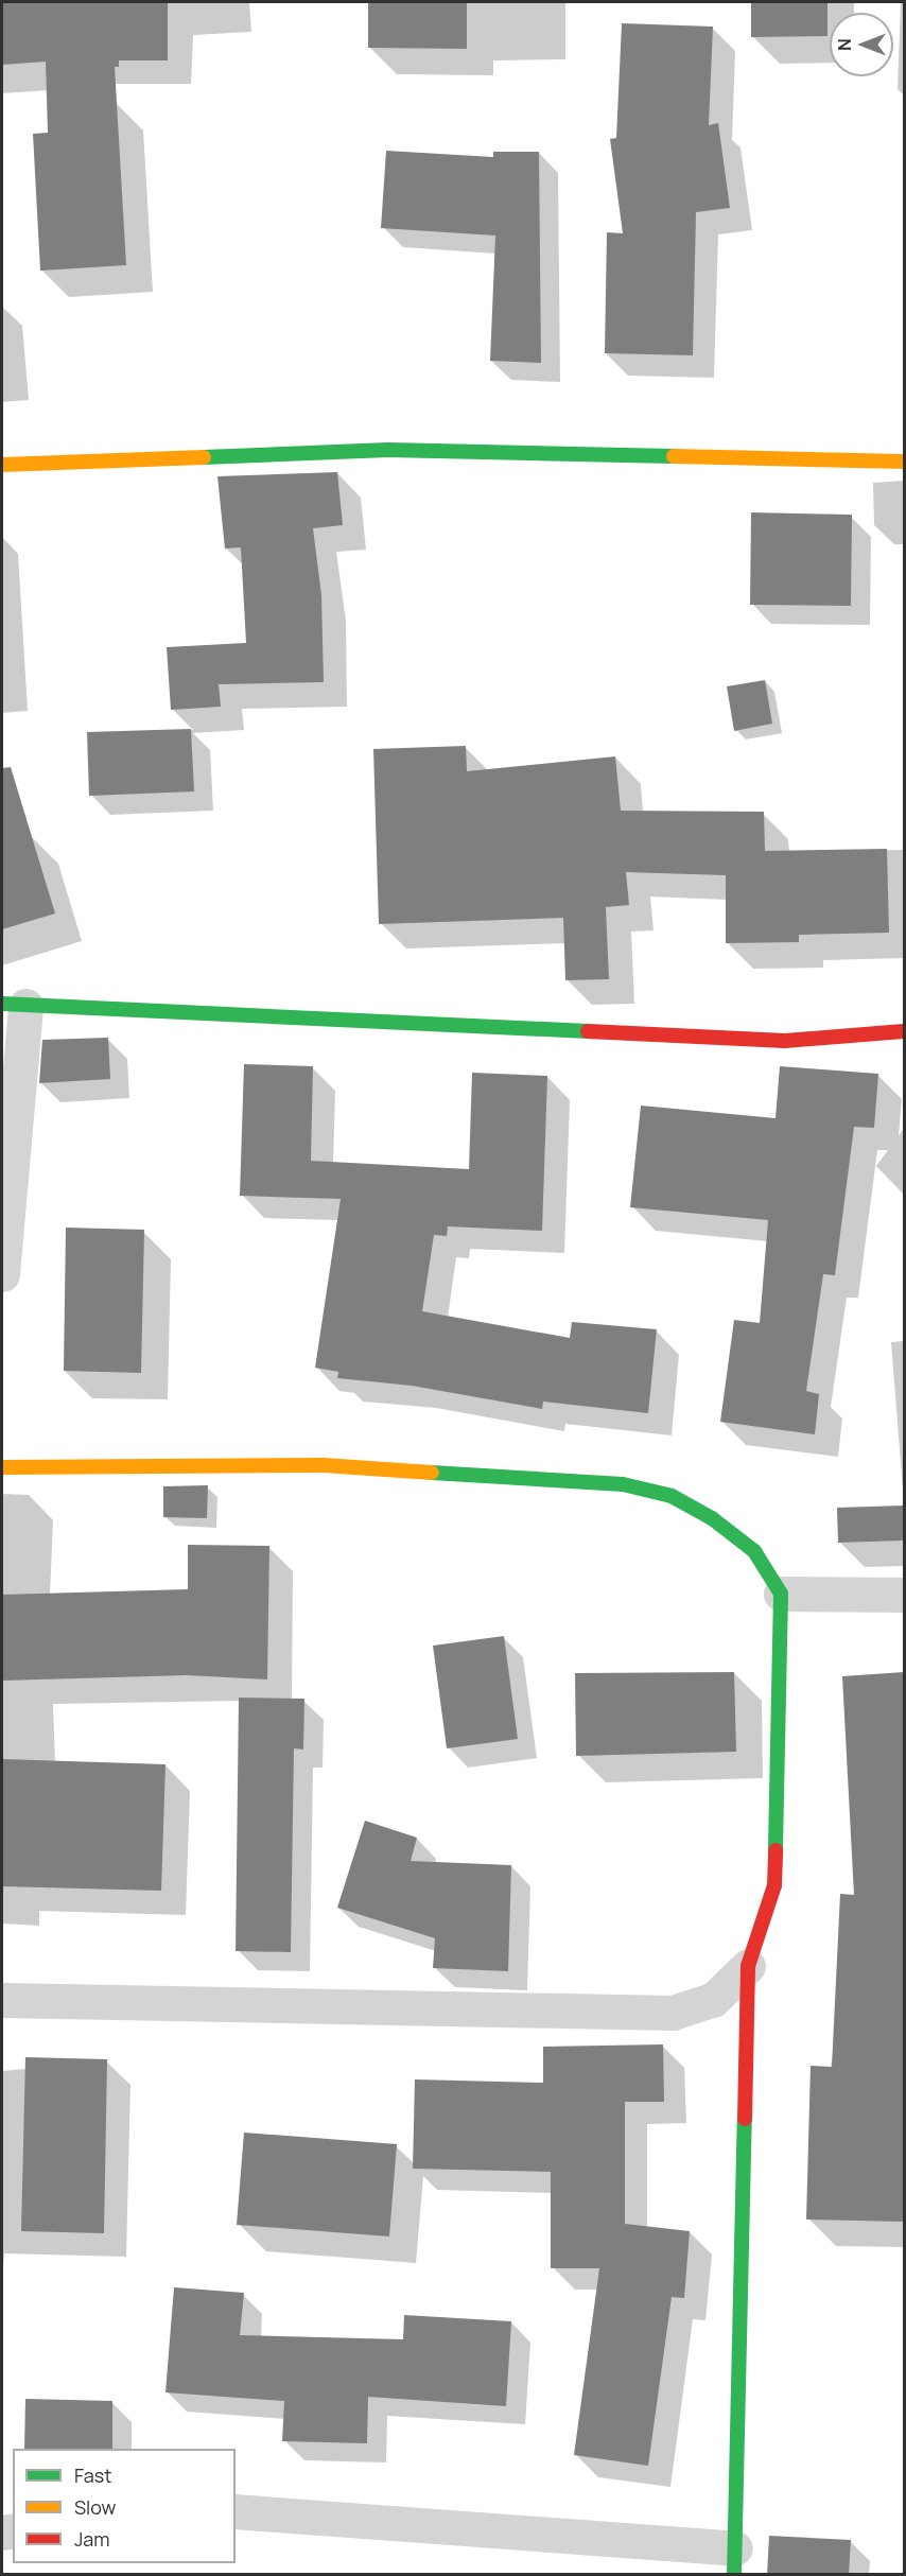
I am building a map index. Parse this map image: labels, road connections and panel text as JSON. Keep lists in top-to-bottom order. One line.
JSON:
{"legend":["Fast","Slow","Jam"],"north":"left"}
